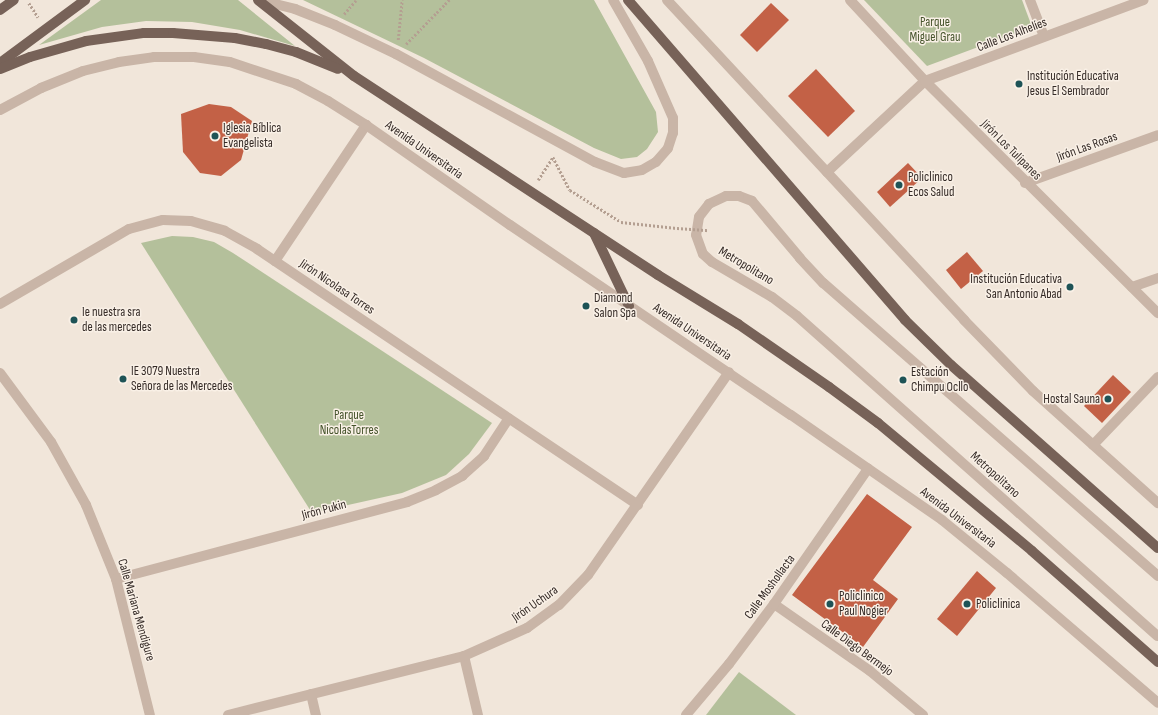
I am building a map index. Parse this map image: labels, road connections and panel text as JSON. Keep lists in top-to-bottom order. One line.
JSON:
{"streets":{"main road":["Avenida Universitaria"],"street":["Calle Los Alhelíes","Jirón Las Rosas","Jirón Los Tulipanes","Metropolitano","Jirón Nicolasa Torres","Jirón Pukin","Calle Moshollacta","Jirón Uchura","Calle Mariana Mendigure","Calle Diego Bermejo"]},"crossings":[["Calle Los Alhelíes","Jirón Los Tulipanes"],["Jirón Las Rosas","Jirón Los Tulipanes"],["Avenida Universitaria","Calle Moshollacta"],["Avenida Universitaria","Jirón Uchura"],["Jirón Nicolasa Torres","Jirón Pukin"],["Jirón Nicolasa Torres","Jirón Uchura"],["Jirón Pukin","Calle Mariana Mendigure"],["Calle Moshollacta","Calle Diego Bermejo"]],"parks":["Parque Miguel Grau","Parque NicolasTorres"],"places":["Institución Educativa Jesus El Sembrador","Iglesia Bíblica Evangelista","Policlinico Ecos Salud","Institución Educativa San Antonio Abad","Diamond Salon Spa","Ie nuestra sra de las mercedes","IE 3079 Nuestra Señora de las Mercedes","Estación Chimpu Ocllo","Hostal Sauna","Policlinico Paul Nogier","Policlinica"]}
